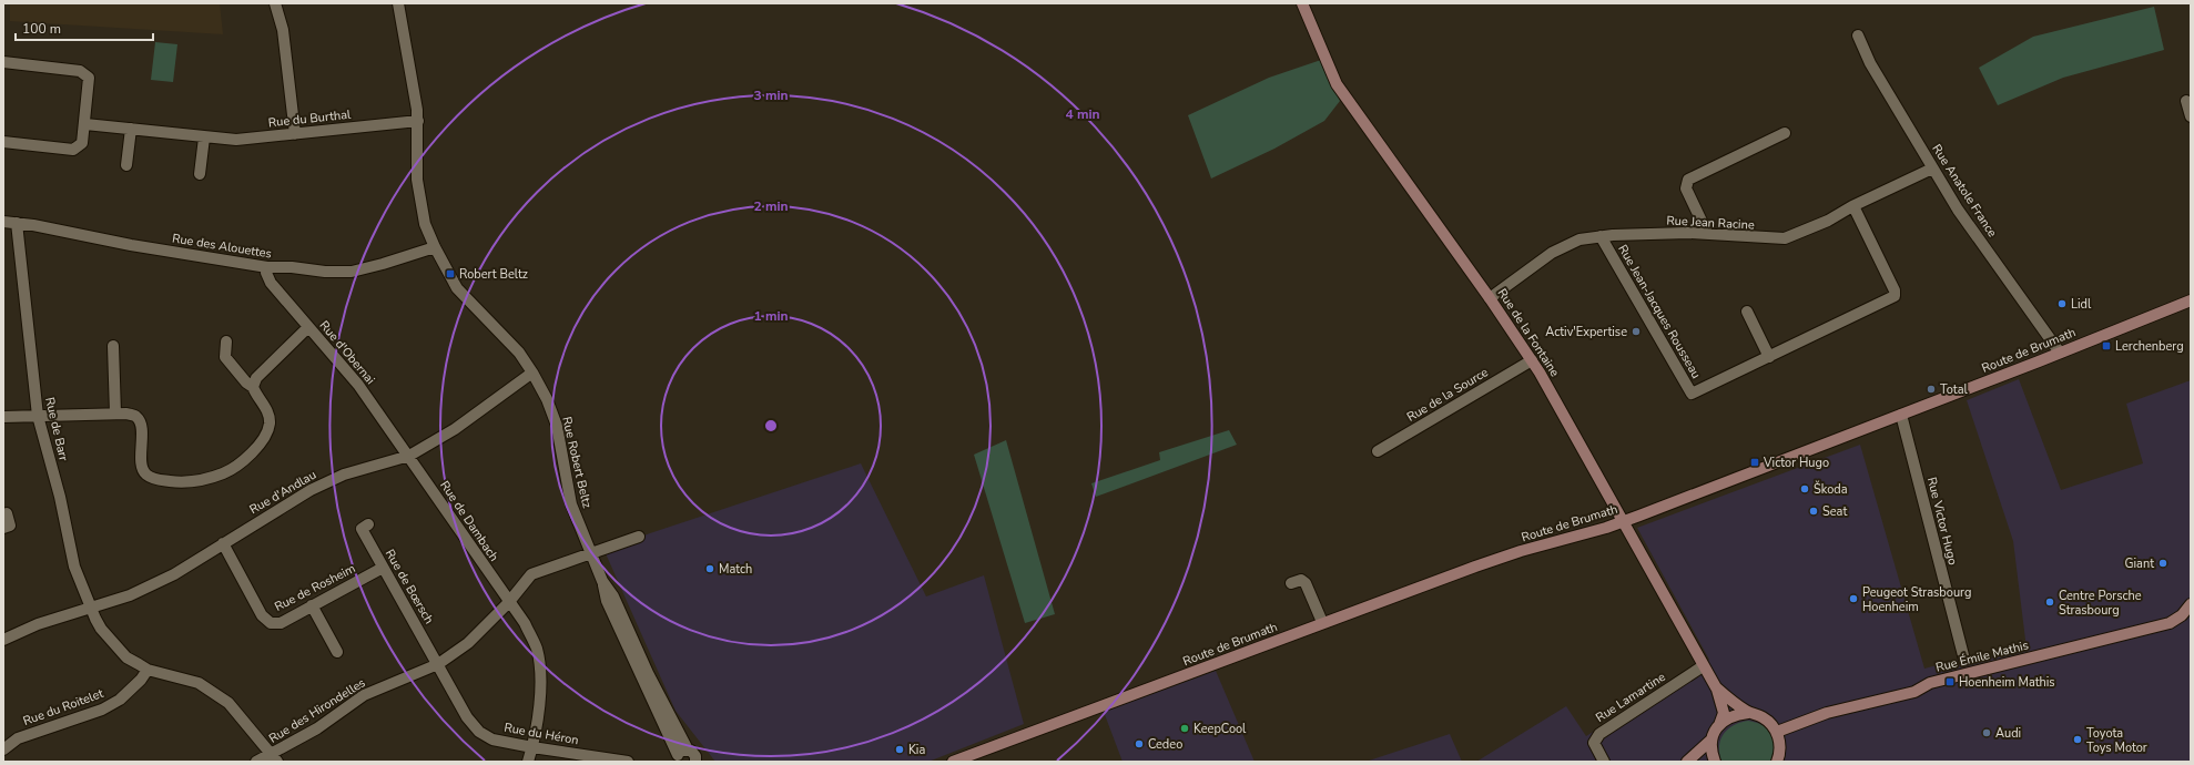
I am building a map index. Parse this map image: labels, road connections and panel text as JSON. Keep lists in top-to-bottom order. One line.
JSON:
{"streets":{"street":["Rue du Burthal","Rue Anatole France","Rue Jean Racine","Rue des Alouettes","Rue Jean-Jacques Rousseau","Rue de la Fontaine","Route de Brumath","Rue d'Obernai","Rue de la Source","Rue de Barr","Rue Robert Beltz","Rue d'Andlau","Rue de Dambach","Rue Victor Hugo","Rue de Bœrsch","Rue de Rosheim","Rue Émile Mathis","Rue Lamartine","Rue du Roitelet","Rue des Hirondelles","Rue du Héron"]},"crossings":[["Rue du Burthal","Rue Robert Beltz"],["Rue Anatole France","Rue Jean Racine"],["Rue Anatole France","Route de Brumath"],["Rue Jean Racine","Rue Jean-Jacques Rousseau"],["Rue Jean Racine","Rue de la Fontaine"],["Rue des Alouettes","Rue d'Obernai"],["Rue des Alouettes","Rue de Barr"],["Rue des Alouettes","Rue Robert Beltz"],["Rue de la Fontaine","Route de Brumath"],["Rue de la Fontaine","Rue de la Source"],["Rue de la Fontaine","Rue Émile Mathis"],["Rue de la Fontaine","Rue Lamartine"],["Route de Brumath","Rue Victor Hugo"],["Rue d'Obernai","Rue d'Andlau"],["Rue d'Obernai","Rue de Dambach"],["Rue de Barr","Rue d'Andlau"],["Rue de Barr","Rue du Roitelet"],["Rue de Barr","Rue des Hirondelles"],["Rue Robert Beltz","Rue d'Andlau"],["Rue Robert Beltz","Rue des Hirondelles"],["Rue d'Andlau","Rue de Dambach"],["Rue d'Andlau","Rue de Rosheim"],["Rue de Dambach","Rue des Hirondelles"],["Rue de Dambach","Rue du Héron"],["Rue de Bœrsch","Rue de Rosheim"],["Rue de Bœrsch","Rue des Hirondelles"],["Rue de Bœrsch","Rue du Héron"],["Rue des Hirondelles","Rue du Héron"]],"places":{"transit":["Robert Beltz","Lerchenberg","Victor Hugo","Hoenheim Mathis"],"other":["Lidl","Activ'Expertise","Total","Škoda","Seat","Giant","Match","Peugeot Strasbourg Hoenheim","Centre Porsche Strasbourg","KeepCool","Audi","Toyota Toys Motor","Cedeo","Kia"]},"scale_bar":"100 m","rings":["3 min","4 min","2 min","1 min"]}
